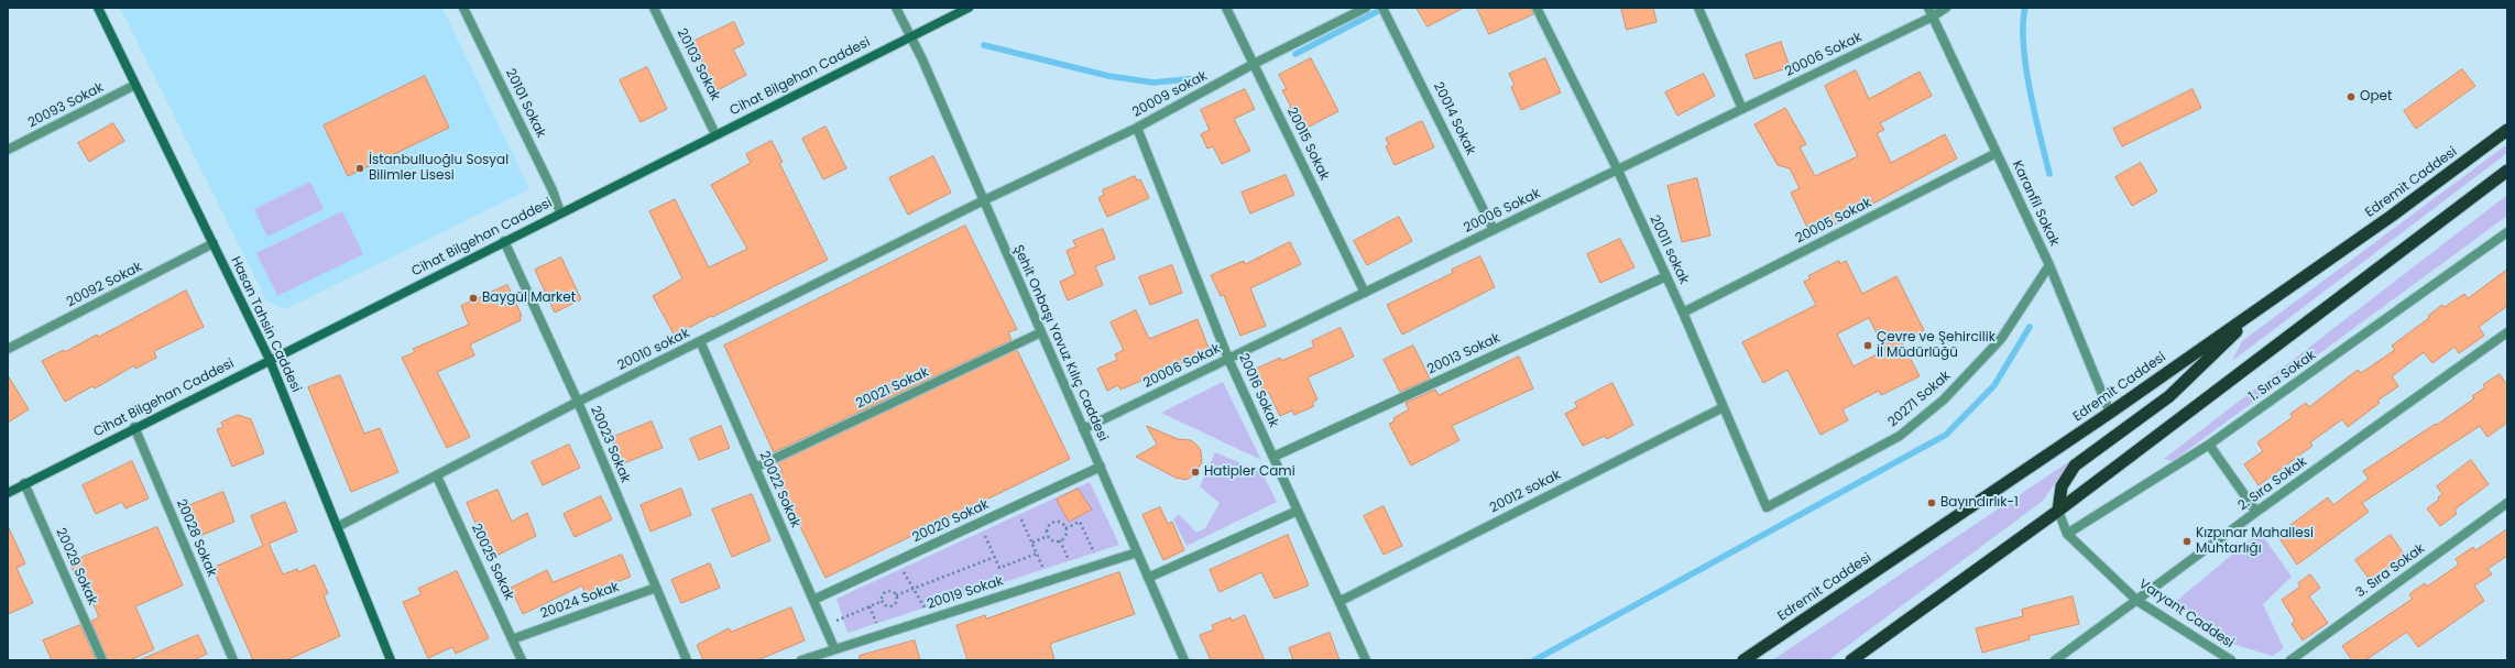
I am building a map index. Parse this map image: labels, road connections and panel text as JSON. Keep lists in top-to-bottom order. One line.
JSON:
{"streets":{"highway":["Edremit Caddesi"],"main road":["Cihat Bilgehan Caddesi","Hasan Tahsin Caddesi"],"street":["20006 Sokak","20103 Sokak","20009 sokak","20101 Sokak","20093 Sokak","20014 Sokak","20015 Sokak","Karanfil Sokak","20005 Sokak","20011 sokak","20092 Sokak","Şehit Onbaşı Yavuz Kılıç Caddesi","20010 sokak","20013 Sokak","1. Sıra Sokak","20021 Sokak","20016 Sokak","20271 Sokak","20023 Sokak","2. Sıra Sokak","20022 Sokak","20012 sokak","20020 Sokak","20028 Sokak","20025 Sokak","20029 Sokak","3. Sıra Sokak","20019 Sokak","20024 Sokak","Varyant Caddesi"]},"crossings":[["20006 Sokak","20014 Sokak"],["20006 Sokak","20015 Sokak"],["20006 Sokak","Karanfil Sokak"],["20006 Sokak","20011 sokak"],["20006 Sokak","Şehit Onbaşı Yavuz Kılıç Caddesi"],["20006 Sokak","20016 Sokak"],["20103 Sokak","Cihat Bilgehan Caddesi"],["Cihat Bilgehan Caddesi","20101 Sokak"],["Cihat Bilgehan Caddesi","Hasan Tahsin Caddesi"],["Cihat Bilgehan Caddesi","Şehit Onbaşı Yavuz Kılıç Caddesi"],["Cihat Bilgehan Caddesi","20023 Sokak"],["Cihat Bilgehan Caddesi","20028 Sokak"],["Cihat Bilgehan Caddesi","20029 Sokak"],["20009 sokak","20015 Sokak"],["20009 sokak","Şehit Onbaşı Yavuz Kılıç Caddesi"],["20009 sokak","20010 sokak"],["20009 sokak","20016 Sokak"],["20093 Sokak","Hasan Tahsin Caddesi"],["Edremit Caddesi","Karanfil Sokak"],["Karanfil Sokak","20005 Sokak"],["Karanfil Sokak","20271 Sokak"],["20005 Sokak","20011 sokak"],["20011 sokak","20013 Sokak"],["20011 sokak","20271 Sokak"],["20011 sokak","20012 sokak"],["20092 Sokak","Hasan Tahsin Caddesi"],["Hasan Tahsin Caddesi","20010 sokak"],["Şehit Onbaşı Yavuz Kılıç Caddesi","20010 sokak"],["Şehit Onbaşı Yavuz Kılıç Caddesi","20021 Sokak"],["Şehit Onbaşı Yavuz Kılıç Caddesi","20020 Sokak"],["Şehit Onbaşı Yavuz Kılıç Caddesi","20019 Sokak"],["20010 sokak","20023 Sokak"],["20010 sokak","20022 Sokak"],["20010 sokak","20025 Sokak"],["20013 Sokak","20016 Sokak"],["1. Sıra Sokak","Varyant Caddesi"],["20021 Sokak","20022 Sokak"],["20016 Sokak","20012 sokak"],["20023 Sokak","20024 Sokak"],["2. Sıra Sokak","Varyant Caddesi"],["20022 Sokak","20020 Sokak"],["20022 Sokak","20019 Sokak"],["20025 Sokak","20024 Sokak"]],"places":["Opet","İstanbulluoğlu Sosyal Bilimler Lisesi","Baygül Market","Çevre ve Şehircilik İl Müdürlüğü","Hatipler Cami","Bayındırlık-1","Kızpınar Mahallesi Muhtarlığı"]}
